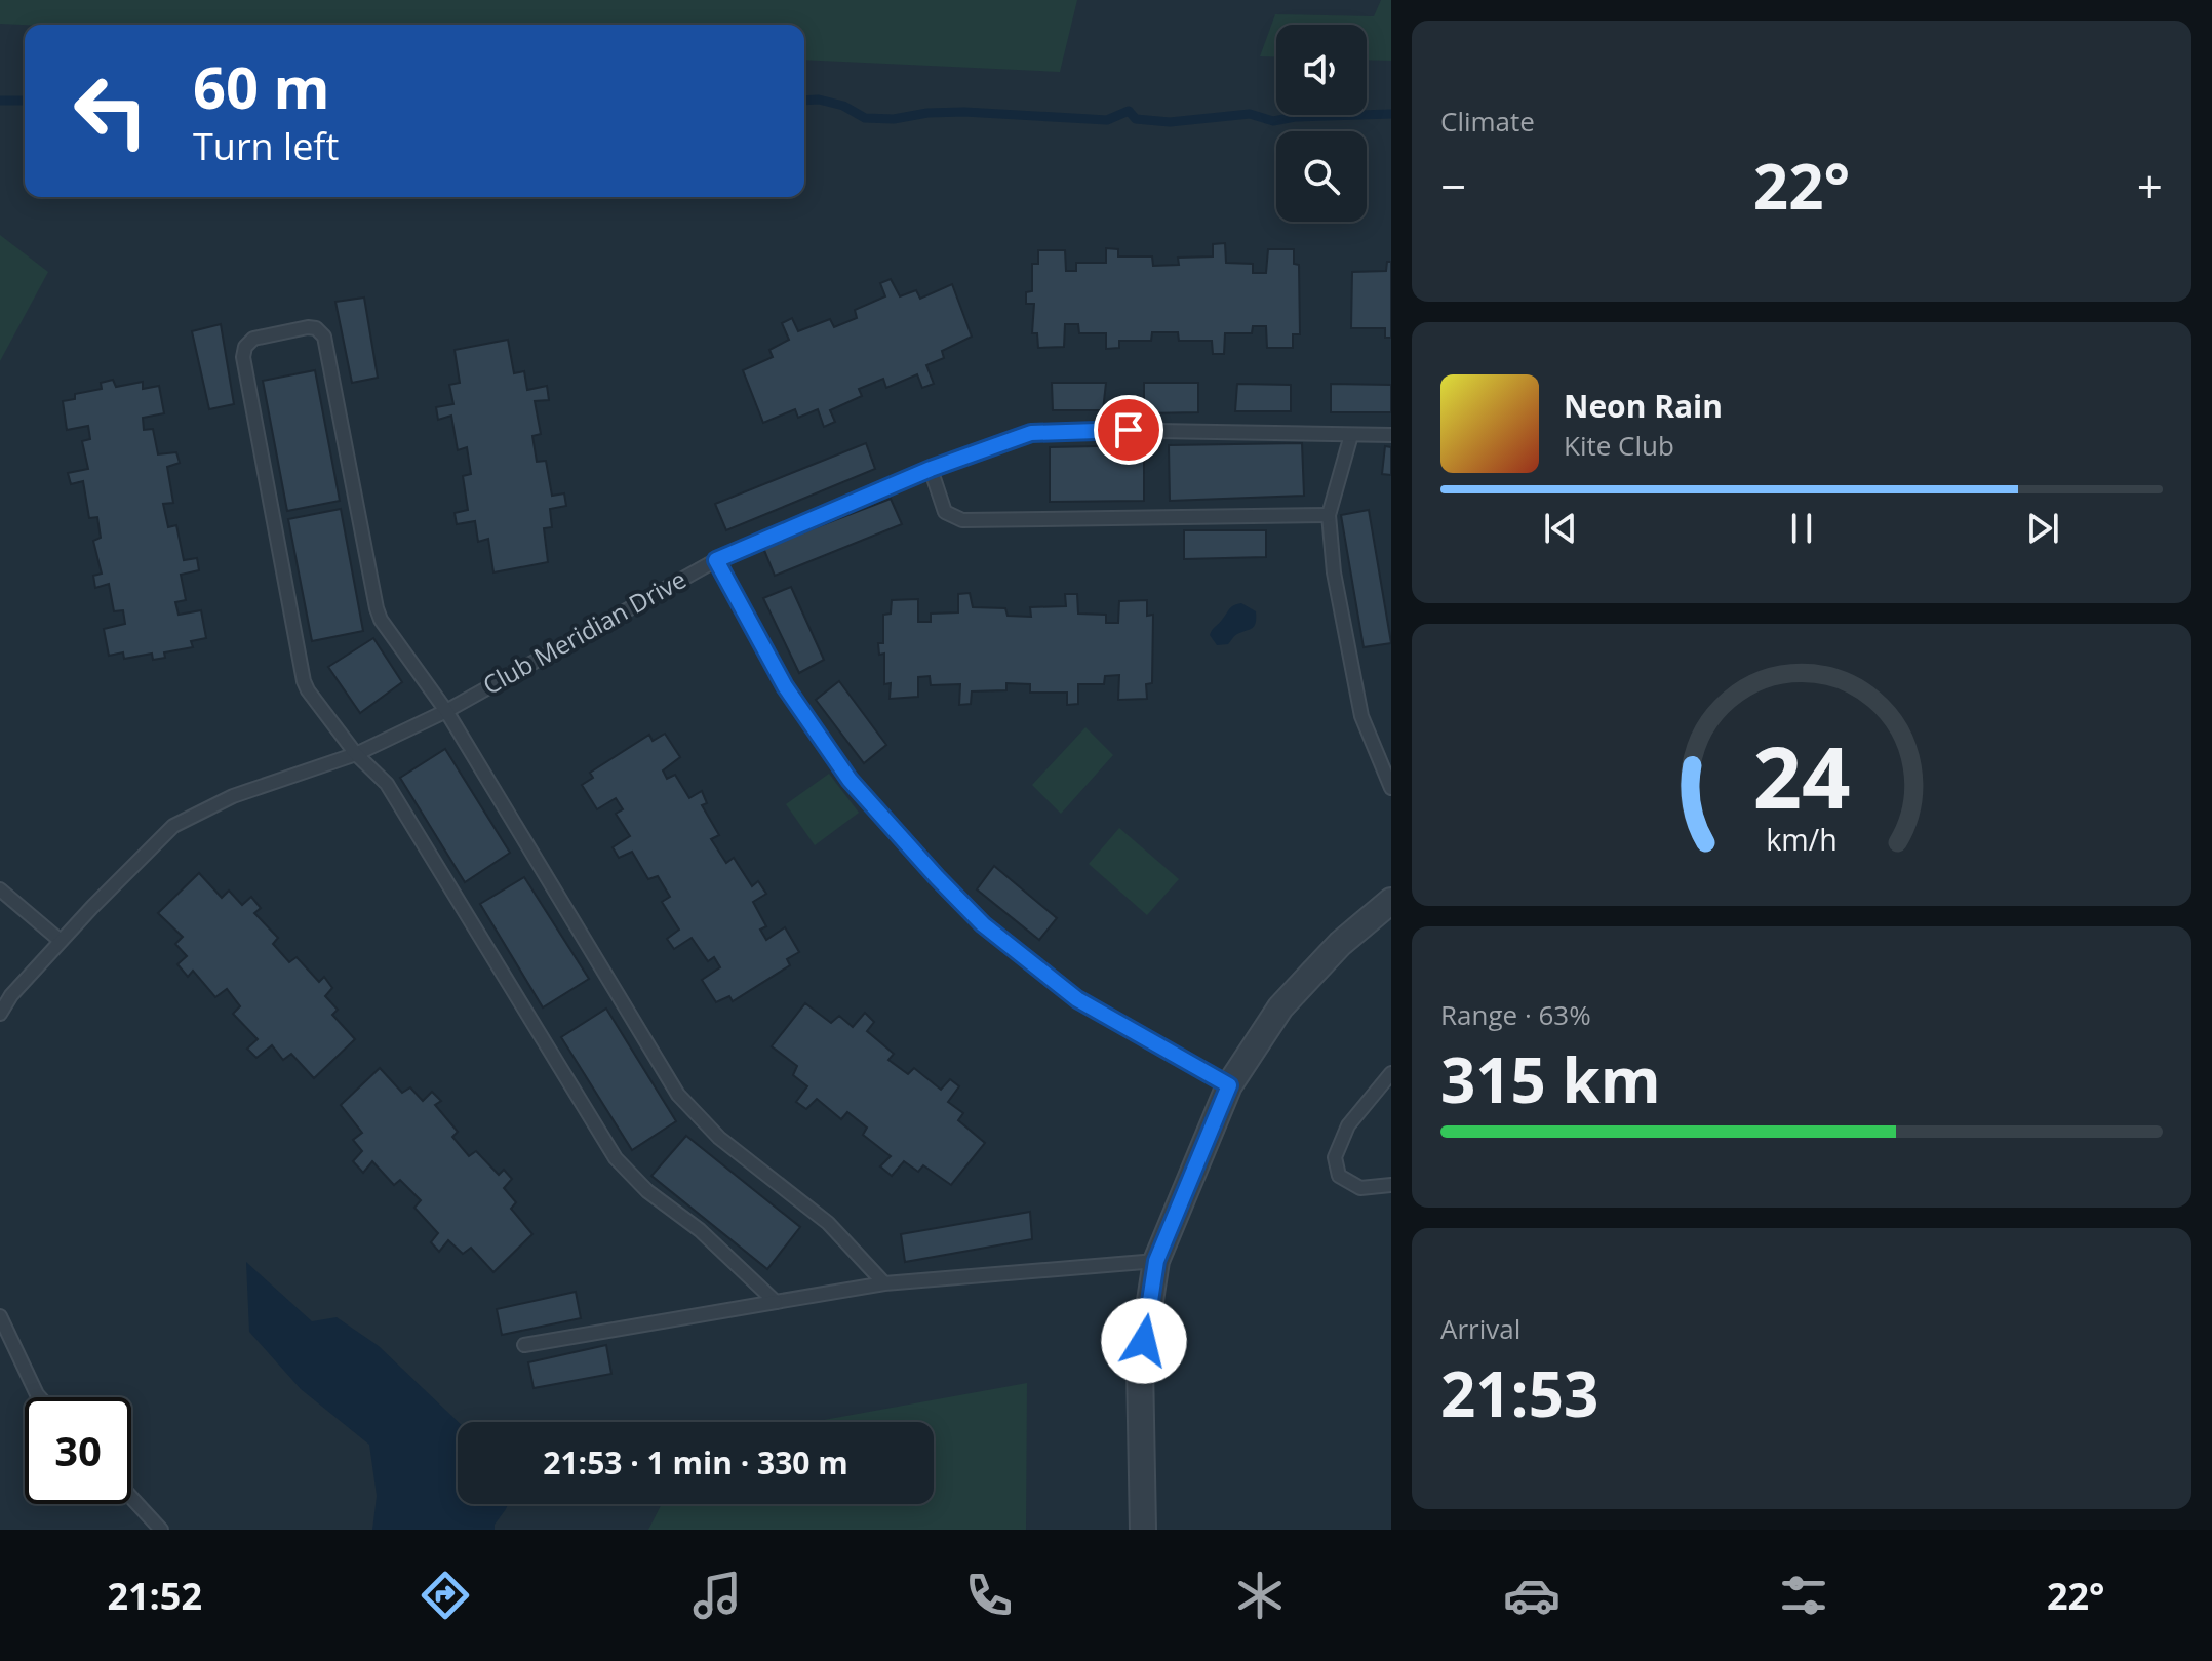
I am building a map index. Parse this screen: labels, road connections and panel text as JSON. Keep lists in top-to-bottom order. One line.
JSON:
{"streets":{"lane":["Club Meridian Drive"]},"page":{"tile":["Climate",["Range · 63%","315 km"],["Arrival","21:53"]],"turn":["60 m","Turn left"],"heat":["−","22°","+"],"song":["Neon Rain","Kite Club"],"limit":"30","trip":"21:53 · 1 min · 330 m","tabs":["21:52","22°"],"gauge":["24","km/h"]}}
